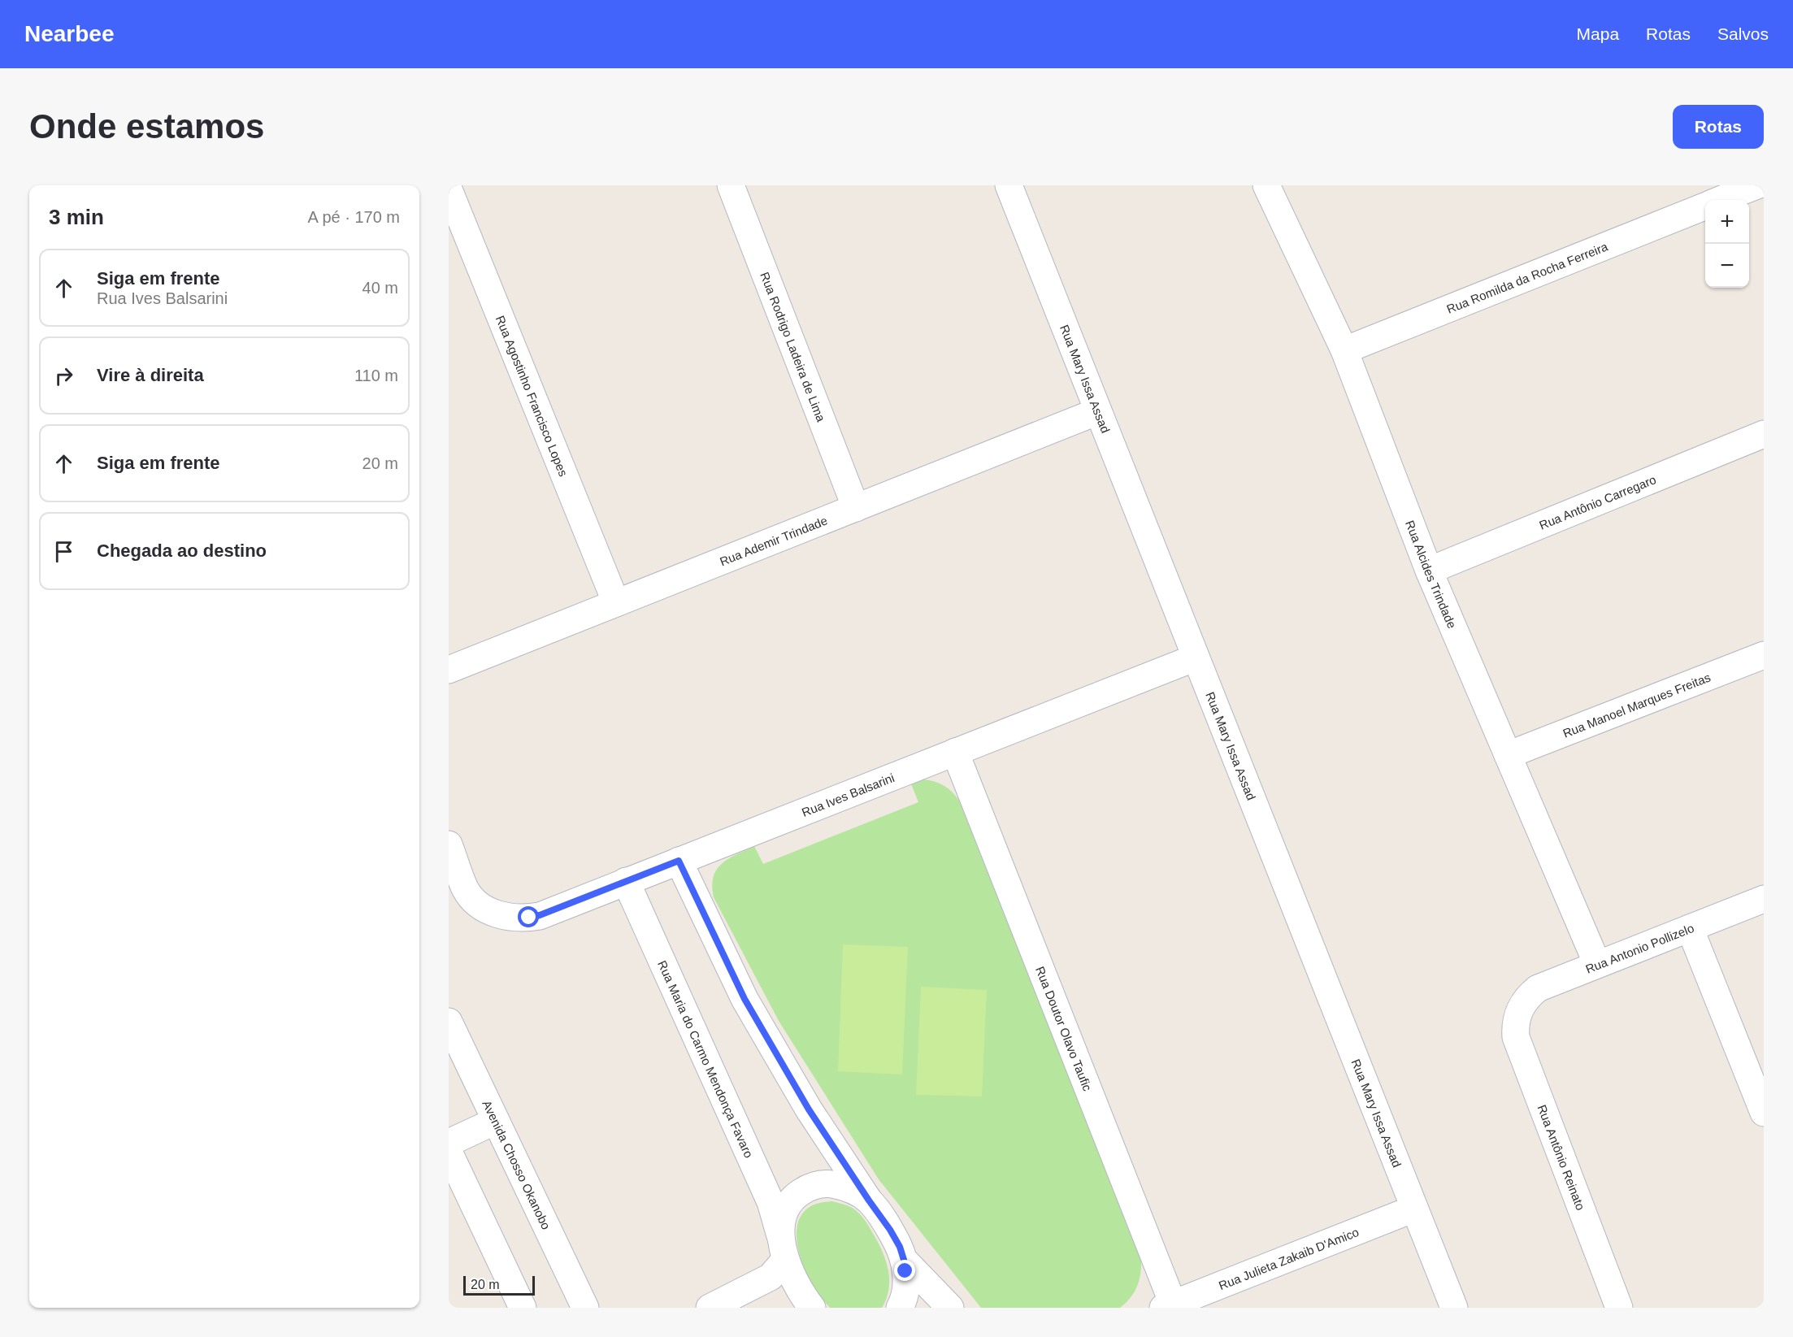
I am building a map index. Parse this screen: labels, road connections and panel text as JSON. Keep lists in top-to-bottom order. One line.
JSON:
{"streets":{"street":["Rua Romilda da Rocha Ferreira","Rua Rodrigo Ladeira de Lima","Rua Mary Issa Assad","Rua Agostinho Francisco Lopes","Rua Antônio Carregaro","Rua Ademir Trindade","Rua Alcides Trindade","Rua Manoel Marques Freitas","Rua Ives Balsarini","Rua Antonio Pollizelo","Rua Doutor Olavo Taufic","Rua Maria do Carmo Mendonça Favaro","Rua Antônio Reinato","Avenida Chosso Okanobo","Rua Julieta Zakaib D'Amico"]},"crossings":[["Rua Romilda da Rocha Ferreira","Rua Alcides Trindade"],["Rua Rodrigo Ladeira de Lima","Rua Ademir Trindade"],["Rua Mary Issa Assad","Rua Ademir Trindade"],["Rua Mary Issa Assad","Rua Ives Balsarini"],["Rua Mary Issa Assad","Rua Julieta Zakaib D'Amico"],["Rua Agostinho Francisco Lopes","Rua Ademir Trindade"],["Rua Antônio Carregaro","Rua Alcides Trindade"],["Rua Alcides Trindade","Rua Manoel Marques Freitas"],["Rua Alcides Trindade","Rua Antonio Pollizelo"],["Rua Ives Balsarini","Rua Doutor Olavo Taufic"],["Rua Ives Balsarini","Rua Maria do Carmo Mendonça Favaro"],["Rua Antonio Pollizelo","Rua Antônio Reinato"],["Rua Doutor Olavo Taufic","Rua Julieta Zakaib D'Amico"]],"scale_bar":"20 m","page":{"header":"Nearbee","nav":["Mapa","Rotas","Salvos"],"buttons":"Rotas","title":"Onde estamos","heading":["3 min","A pé · 170 m"],"map_buttons":["+","−"],"list":[["Siga em frente","Rua Ives Balsarini","40 m"],["Vire à direita","110 m"],["Siga em frente","20 m"],"Chegada ao destino"],"scale":"20 m"}}
